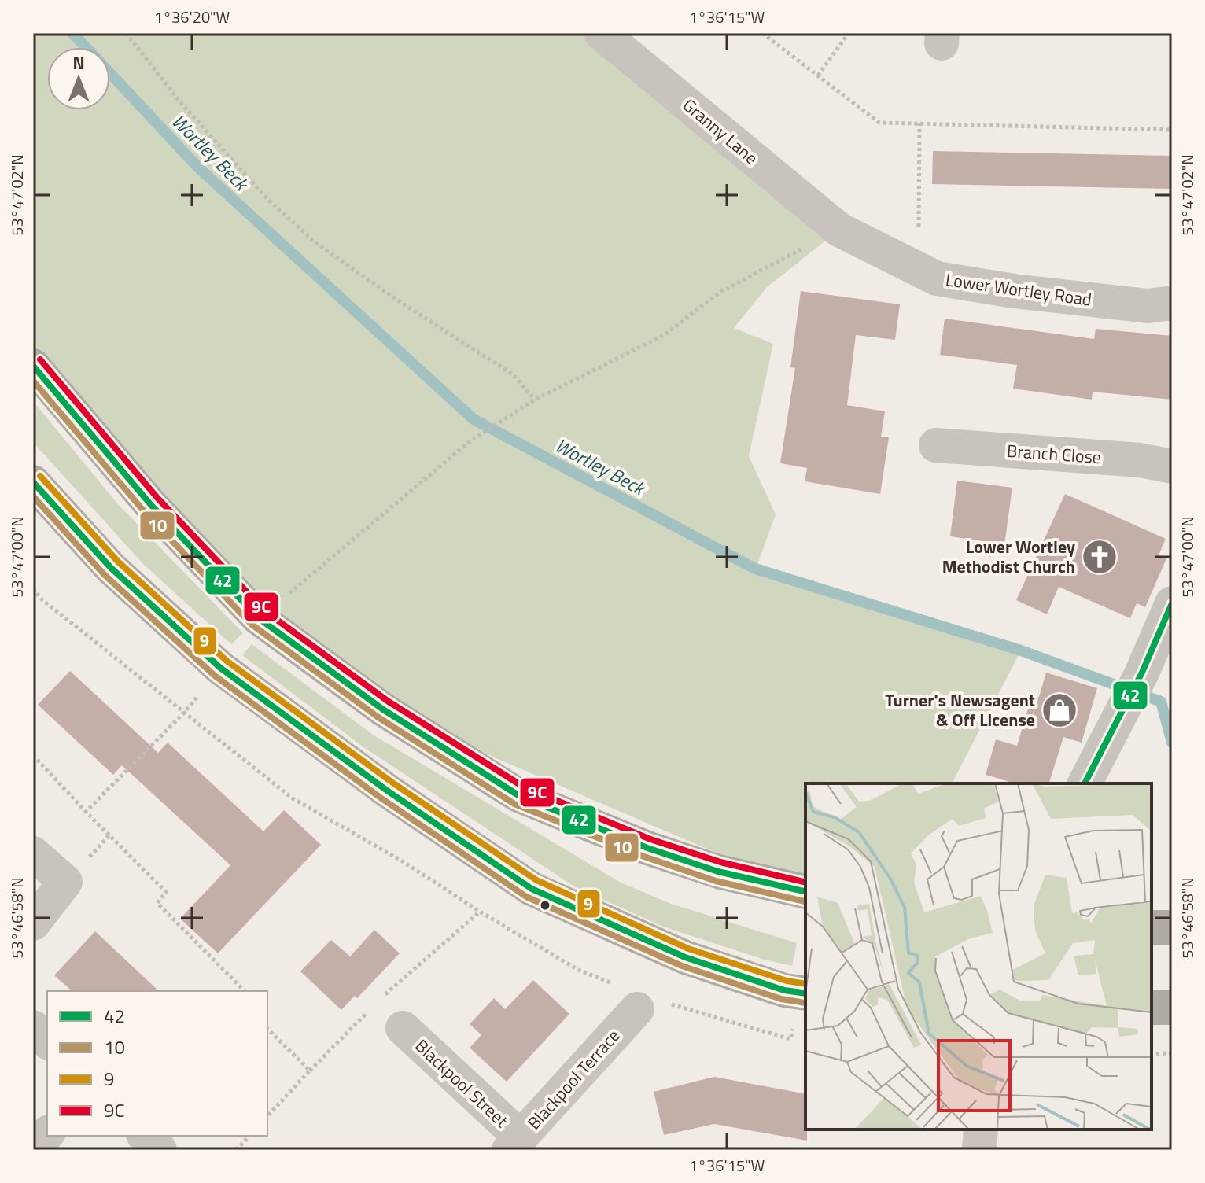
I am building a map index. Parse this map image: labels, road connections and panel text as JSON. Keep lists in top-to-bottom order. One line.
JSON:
{"streets":{"street":["Granny Lane","Lower Wortley Road","Branch Close","Blackpool Terrace","Blackpool Street"]},"crossings":[["Granny Lane","Lower Wortley Road"],["Blackpool Terrace","Blackpool Street"]],"water":["Wortley Beck"],"places":{"church":["Lower Wortley Methodist Church"],"shop":["Turner's Newsagent & Off License"]},"lines":["transit line 9C","transit line 42","transit line 10","transit line 9"],"legend":["42","10","9","9C"],"north":"top","coordinates":["1°36'20\"W","1°36'15\"W","53°47'02\"N","53°47'00\"N","53°46'58\"N"]}
